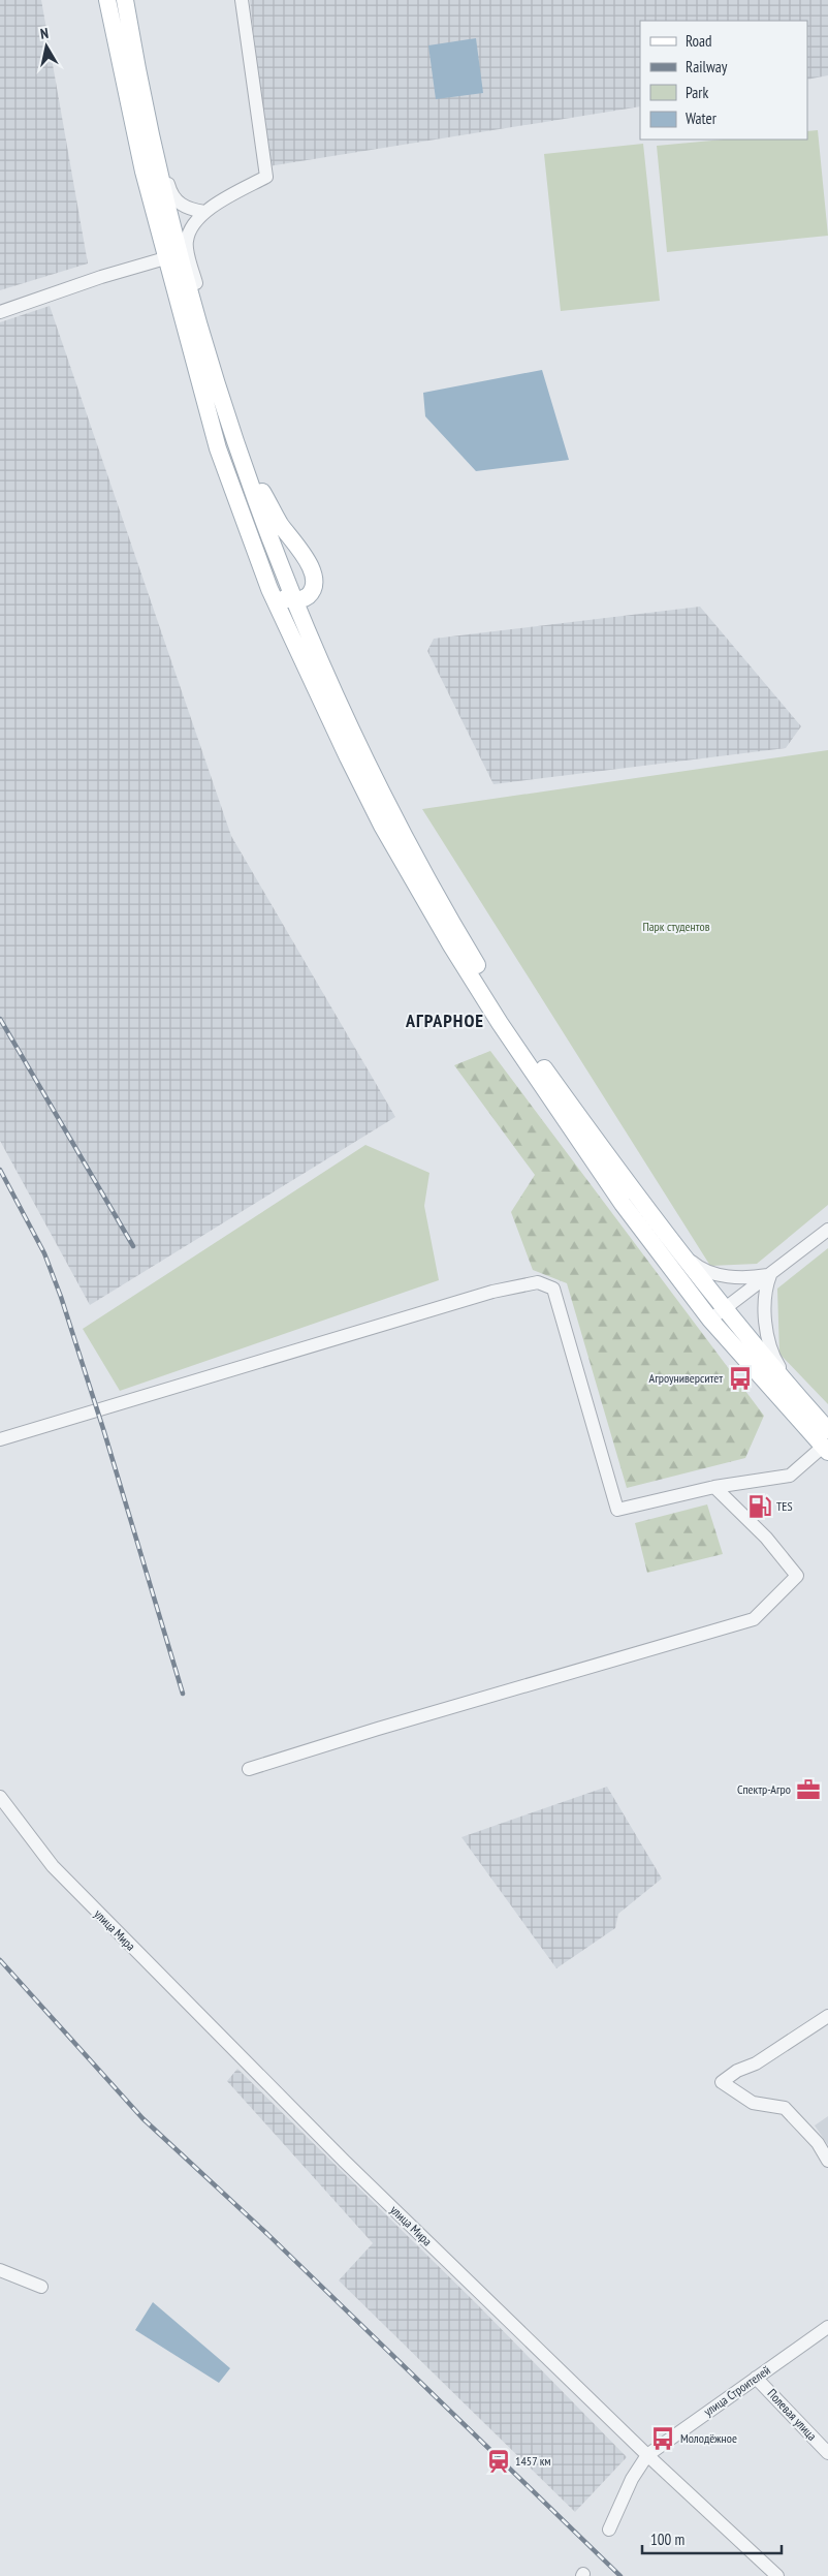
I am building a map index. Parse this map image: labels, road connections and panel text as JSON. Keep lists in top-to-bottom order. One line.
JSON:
{"streets":{"street":["улица Мира","улица Строителей","Полевая улица"]},"crossings":[["улица Мира","улица Строителей"],["улица Строителей","Полевая улица"]],"districts":["АГРАРНОЕ"],"parks":["Парк студентов"],"places":{"bus stop":["Агроуниверситет","Молодёжное"],"fuel station":["TES"],"office":["Спектр-Агро"],"station":["1457 км"]},"legend":["Road","Railway","Park","Water"],"scale_bar":"100 m","north":"top"}
